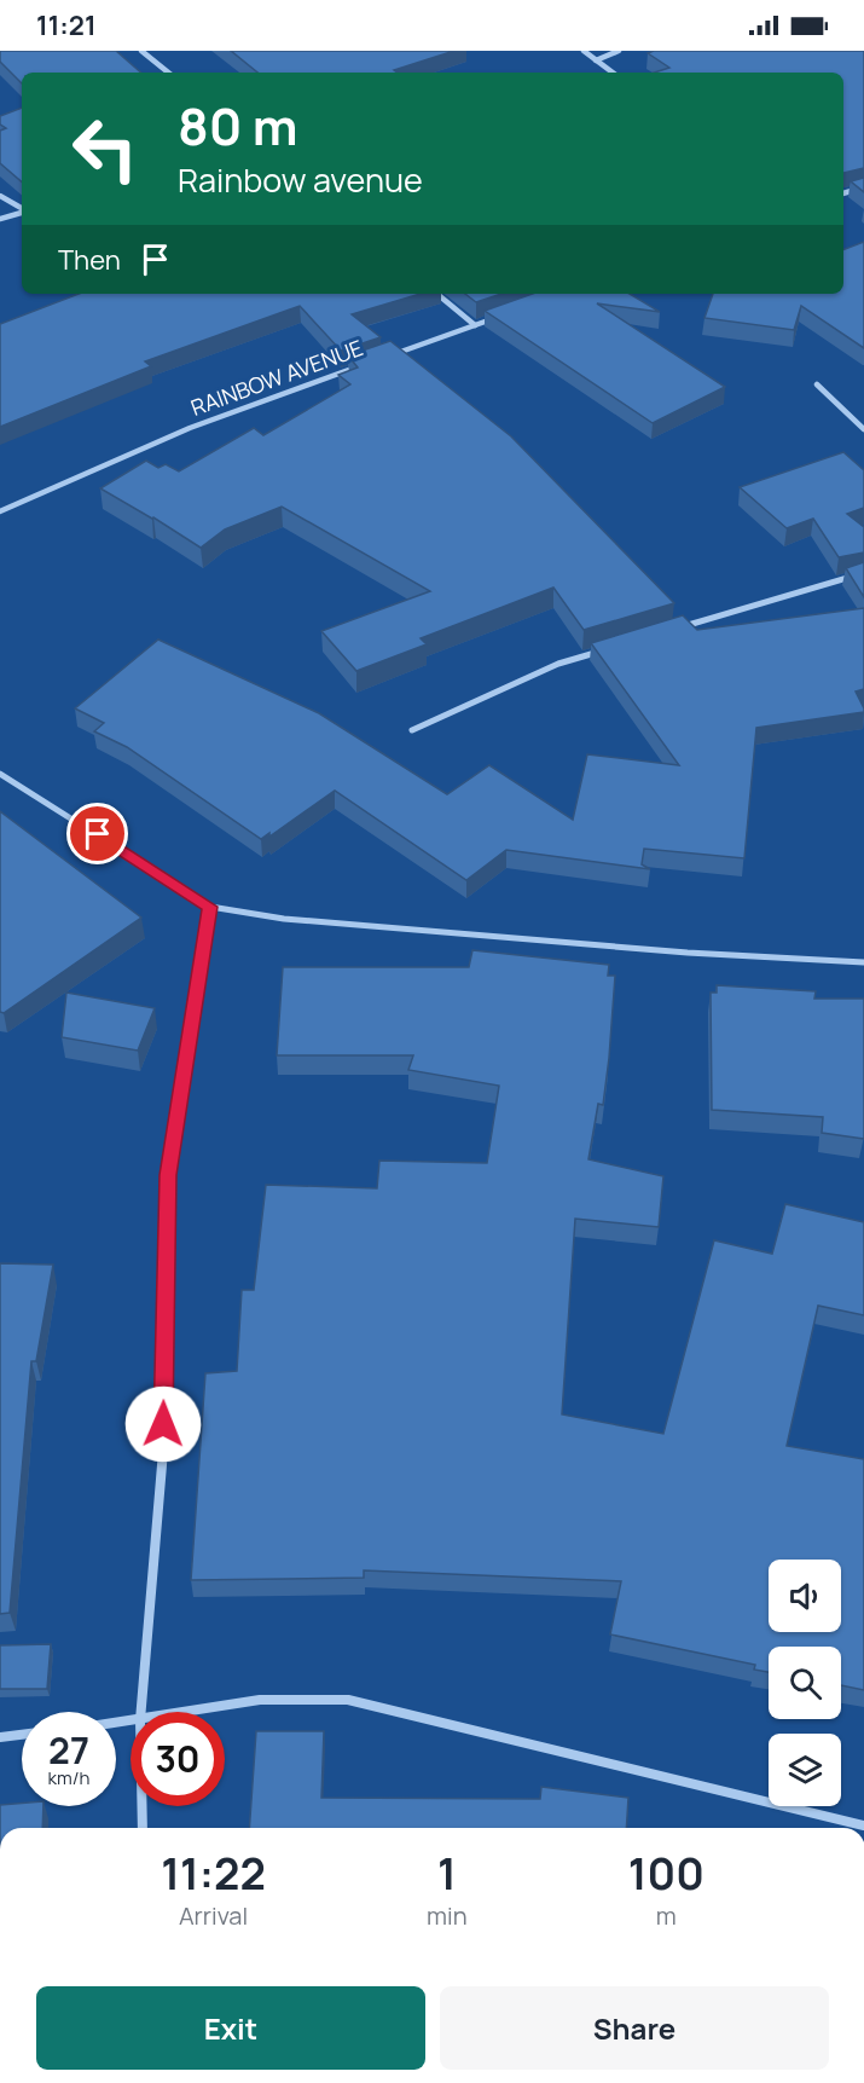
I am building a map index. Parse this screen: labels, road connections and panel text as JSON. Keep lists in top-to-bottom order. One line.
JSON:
{"streets":{"street":["RAINBOW AVENUE"]},"page":{"status":"11:21","turn":["80 m","Rainbow avenue"],"then":"Then","speed":"27 km/h","limit":"30","eta":["11:22","Arrival","1","min","100","m"],"buttons":["Exit","Share"]}}
